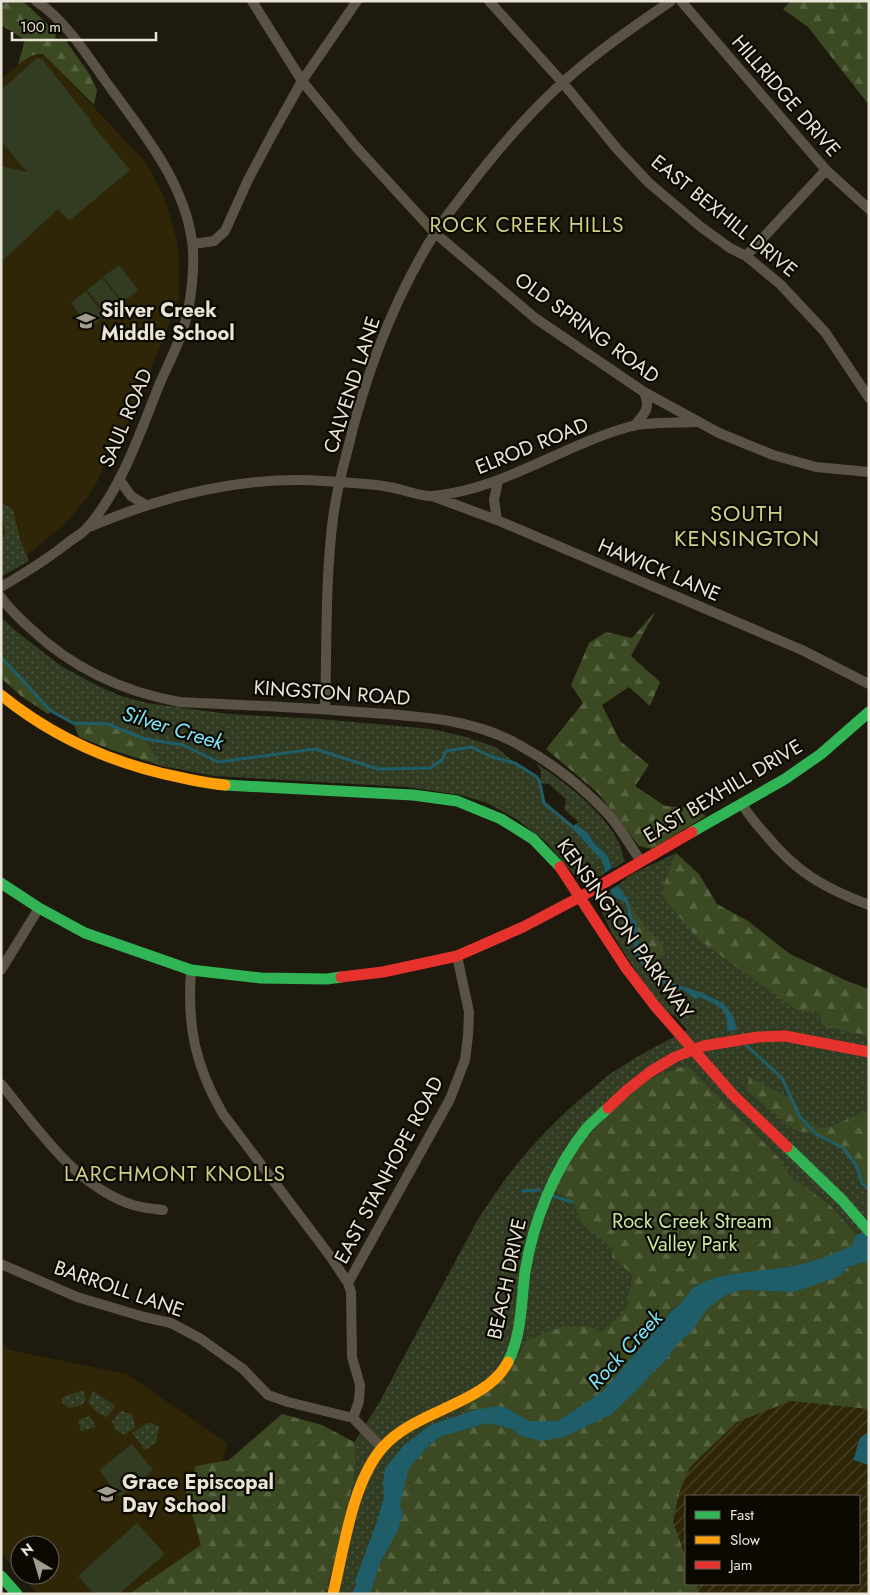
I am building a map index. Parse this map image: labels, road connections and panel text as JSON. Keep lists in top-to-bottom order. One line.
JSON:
{"streets":{"street":["HILLRIDGE DRIVE","EAST BEXHILL DRIVE","OLD SPRING ROAD","CALVEND LANE","SAUL ROAD","ELROD ROAD","HAWICK LANE","KINGSTON ROAD","KENSINGTON PARKWAY","EAST STANHOPE ROAD","BEACH DRIVE","BARROLL LANE"]},"crossings":[["EAST BEXHILL DRIVE","CALVEND LANE"],["EAST BEXHILL DRIVE","KINGSTON ROAD"],["EAST BEXHILL DRIVE","KENSINGTON PARKWAY"],["EAST BEXHILL DRIVE","EAST STANHOPE ROAD"],["OLD SPRING ROAD","CALVEND LANE"],["OLD SPRING ROAD","ELROD ROAD"],["CALVEND LANE","ELROD ROAD"],["CALVEND LANE","KINGSTON ROAD"],["SAUL ROAD","ELROD ROAD"],["ELROD ROAD","HAWICK LANE"],["KENSINGTON PARKWAY","BEACH DRIVE"],["EAST STANHOPE ROAD","BARROLL LANE"]],"districts":["ROCK CREEK HILLS","SOUTH KENSINGTON","LARCHMONT KNOLLS"],"water":["Silver Creek","Rock Creek"],"parks":["Rock Creek Stream Valley Park"],"places":{"school or university":["Silver Creek Middle School","Grace Episcopal Day School"]},"legend":["Fast","Slow","Jam"],"scale_bar":"100 m","north":"top left"}
